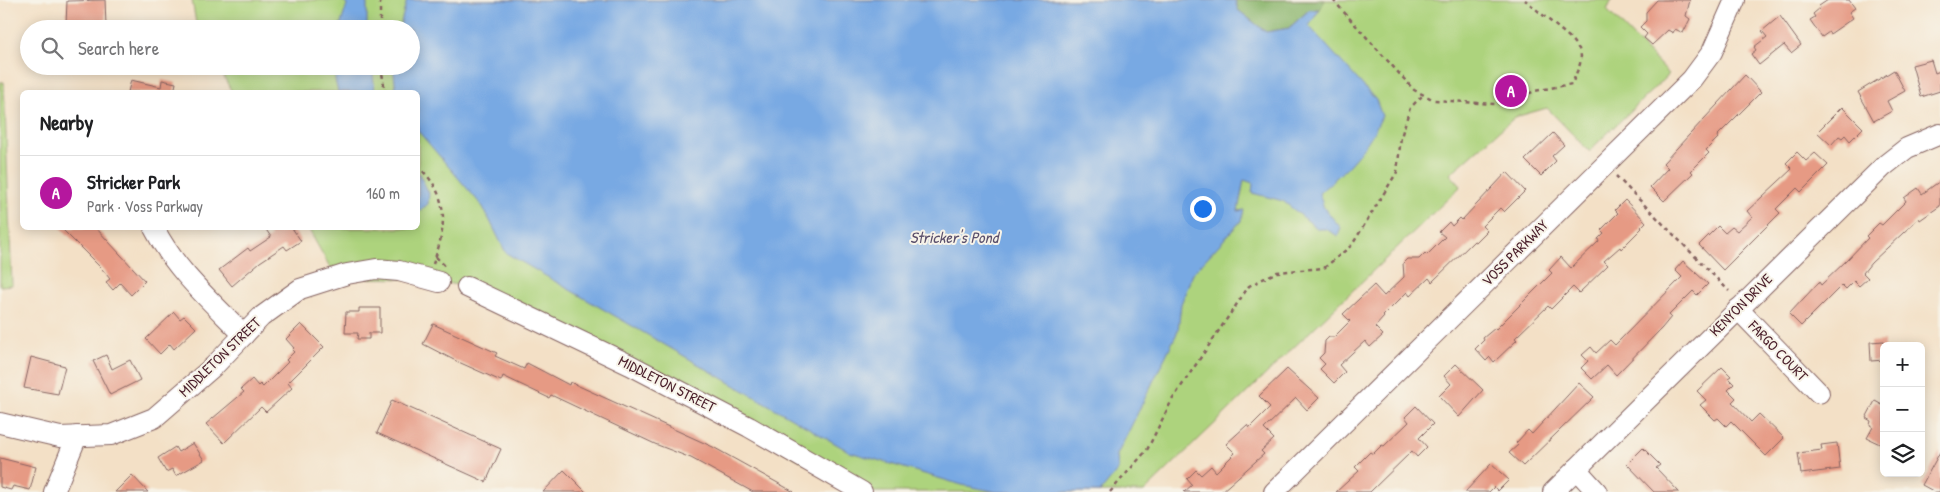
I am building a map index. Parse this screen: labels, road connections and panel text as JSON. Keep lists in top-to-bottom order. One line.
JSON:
{"streets":{"street":["VOSS PARKWAY","KENYON DRIVE","FARGO COURT","MIDDLETON STREET"]},"crossings":[["KENYON DRIVE","FARGO COURT"]],"water":["Stricker's Pond"],"page":{"search":"Search here","pins":"A","heading":"Nearby","list":[{"mark":"A","name":"Stricker Park","note":"Park · Voss Parkway","value":"160 m"}],"map_buttons":["+","−"]}}
